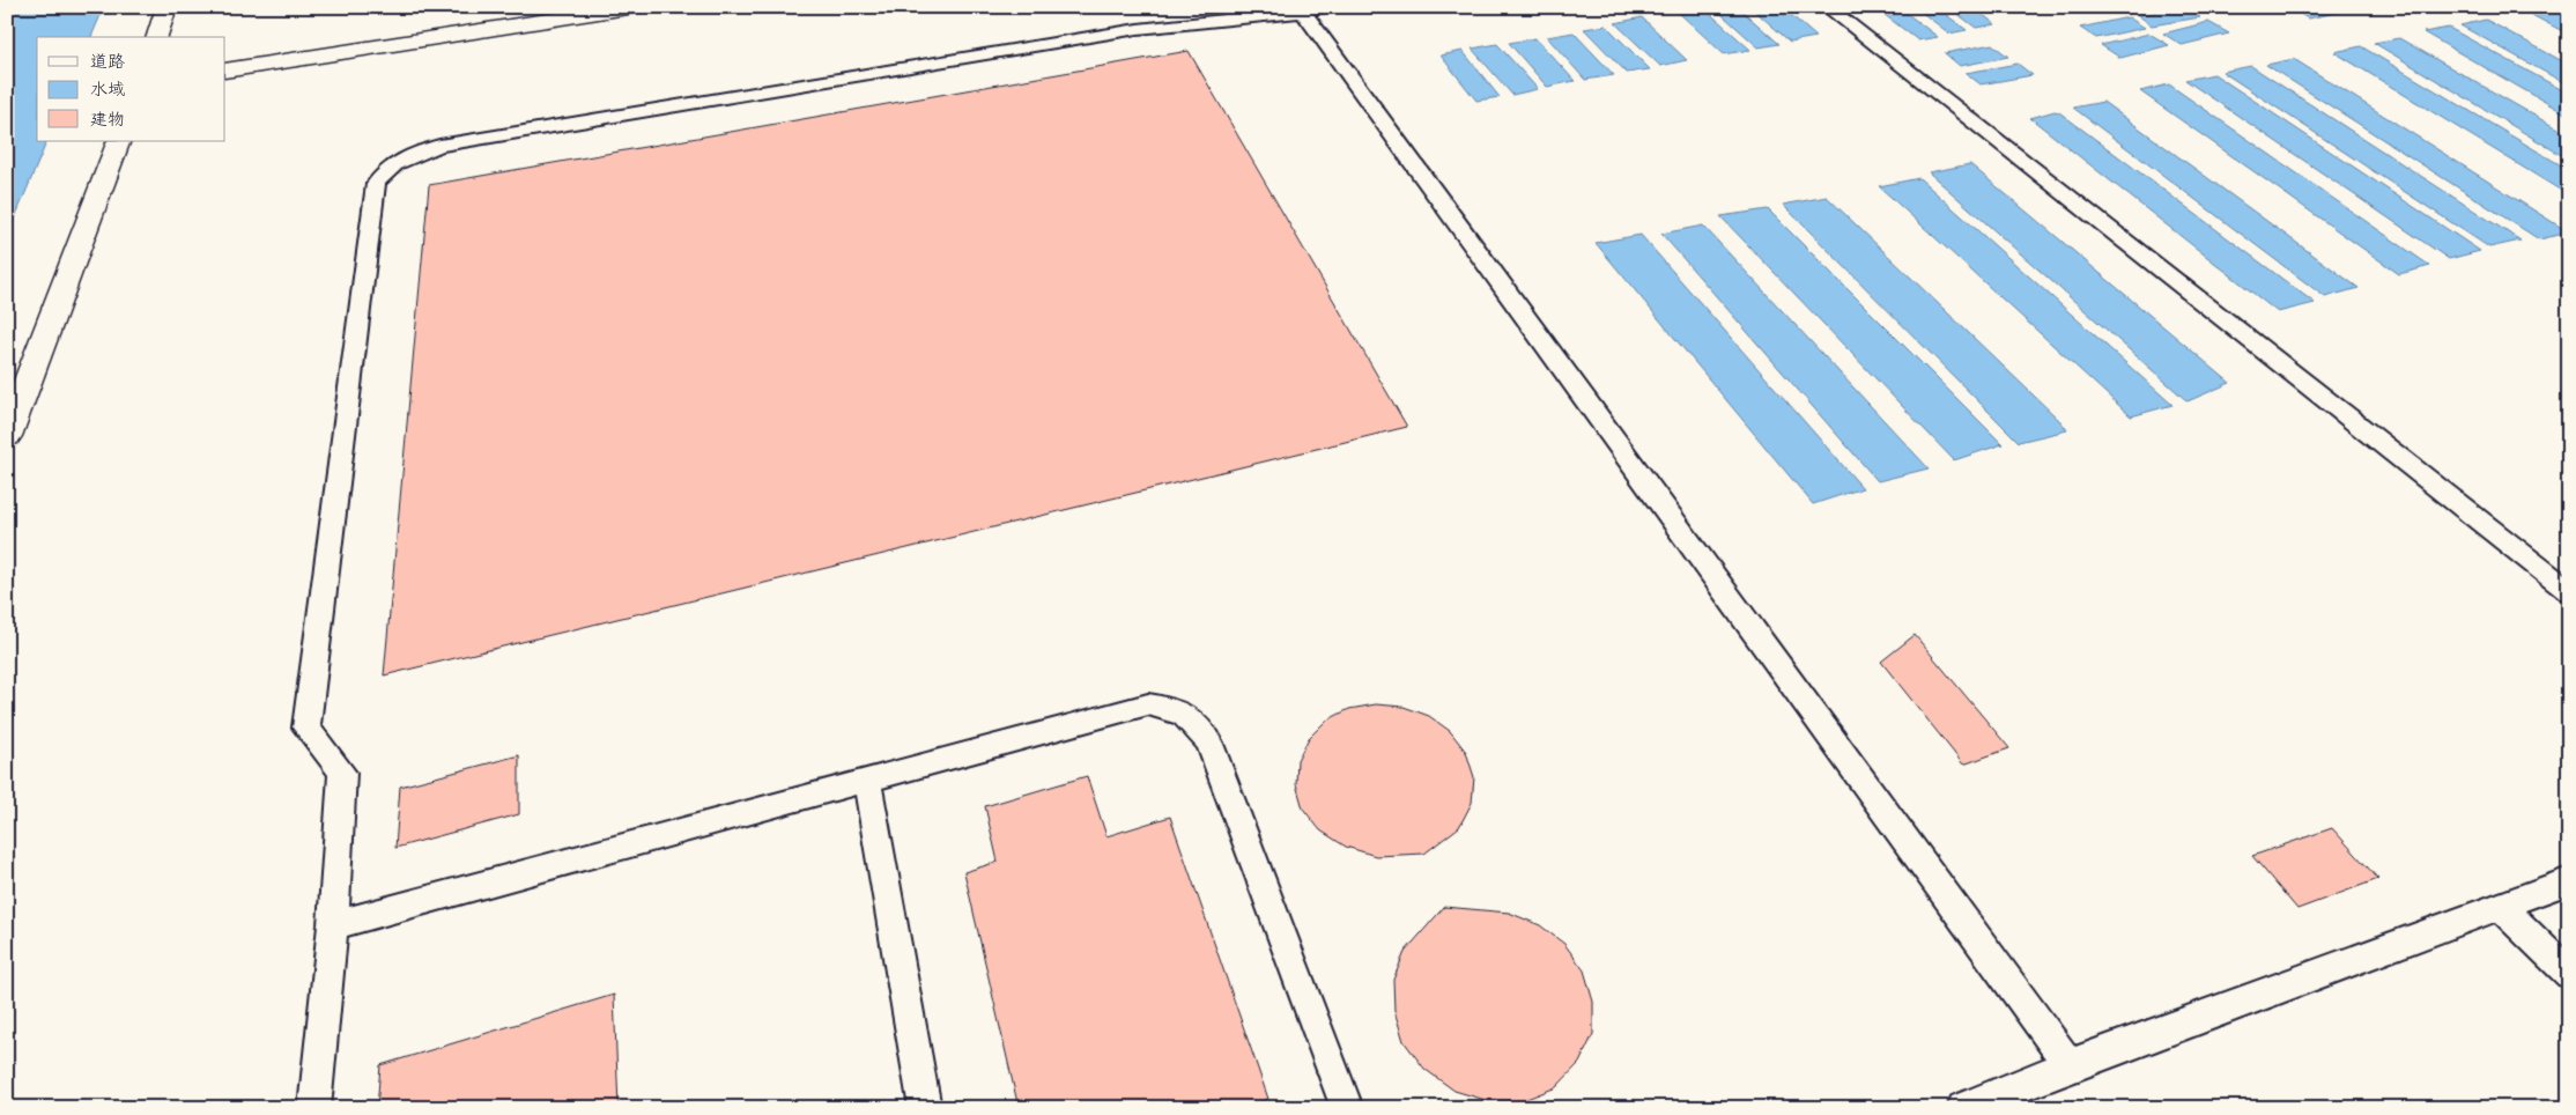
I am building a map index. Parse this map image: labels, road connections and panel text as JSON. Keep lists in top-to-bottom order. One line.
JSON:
{"legend":["道路","水域","建物"]}
